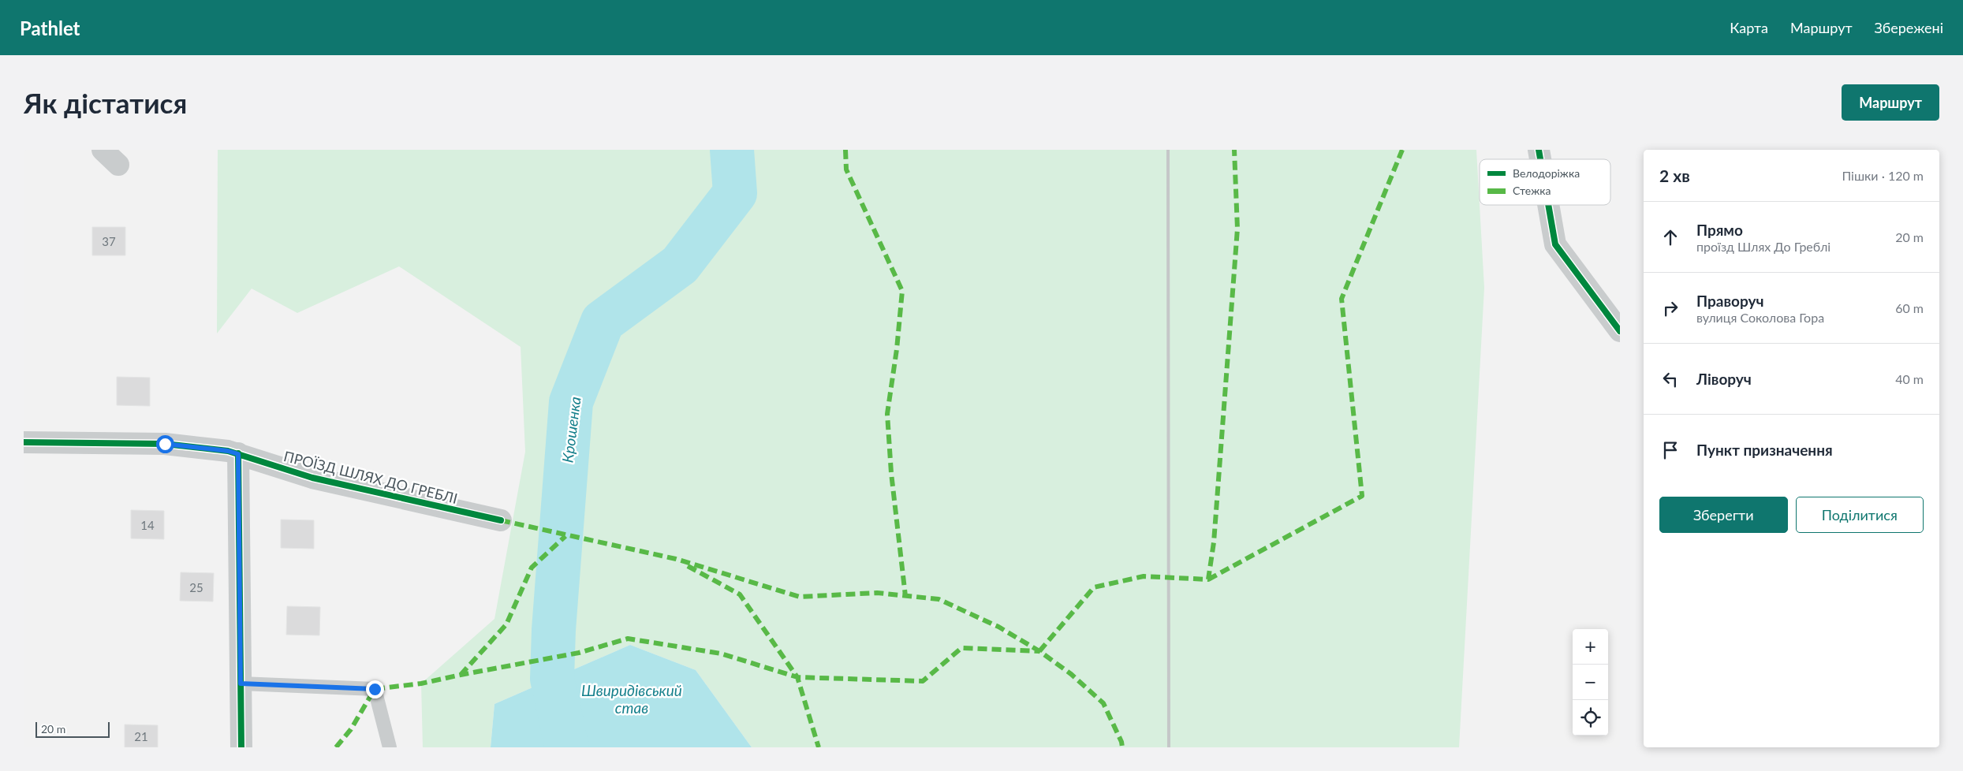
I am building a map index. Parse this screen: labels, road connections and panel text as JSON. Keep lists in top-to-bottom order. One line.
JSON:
{"streets":{"street":["ПРОЇЗД ШЛЯХ ДО ГРЕБЛІ"]},"water":["Крошенка","Швиридівський став"],"house_numbers":["37","14","25","21"],"legend":["Велодоріжка","Стежка"],"scale_bar":"20 m","page":{"header":"Pathlet","nav":["Карта","Маршрут","Збережені"],"buttons":["Маршрут",["Зберегти","Поділитися"]],"title":"Як дістатися","heading":["2 хв","Пішки · 120 m"],"list":[["Прямо","проїзд Шлях До Греблі","20 m"],["Праворуч","вулиця Соколова Гора","60 m"],["Ліворуч","40 m"],"Пункт призначення"],"map_buttons":["+","−"],"scale":"20 m"}}
